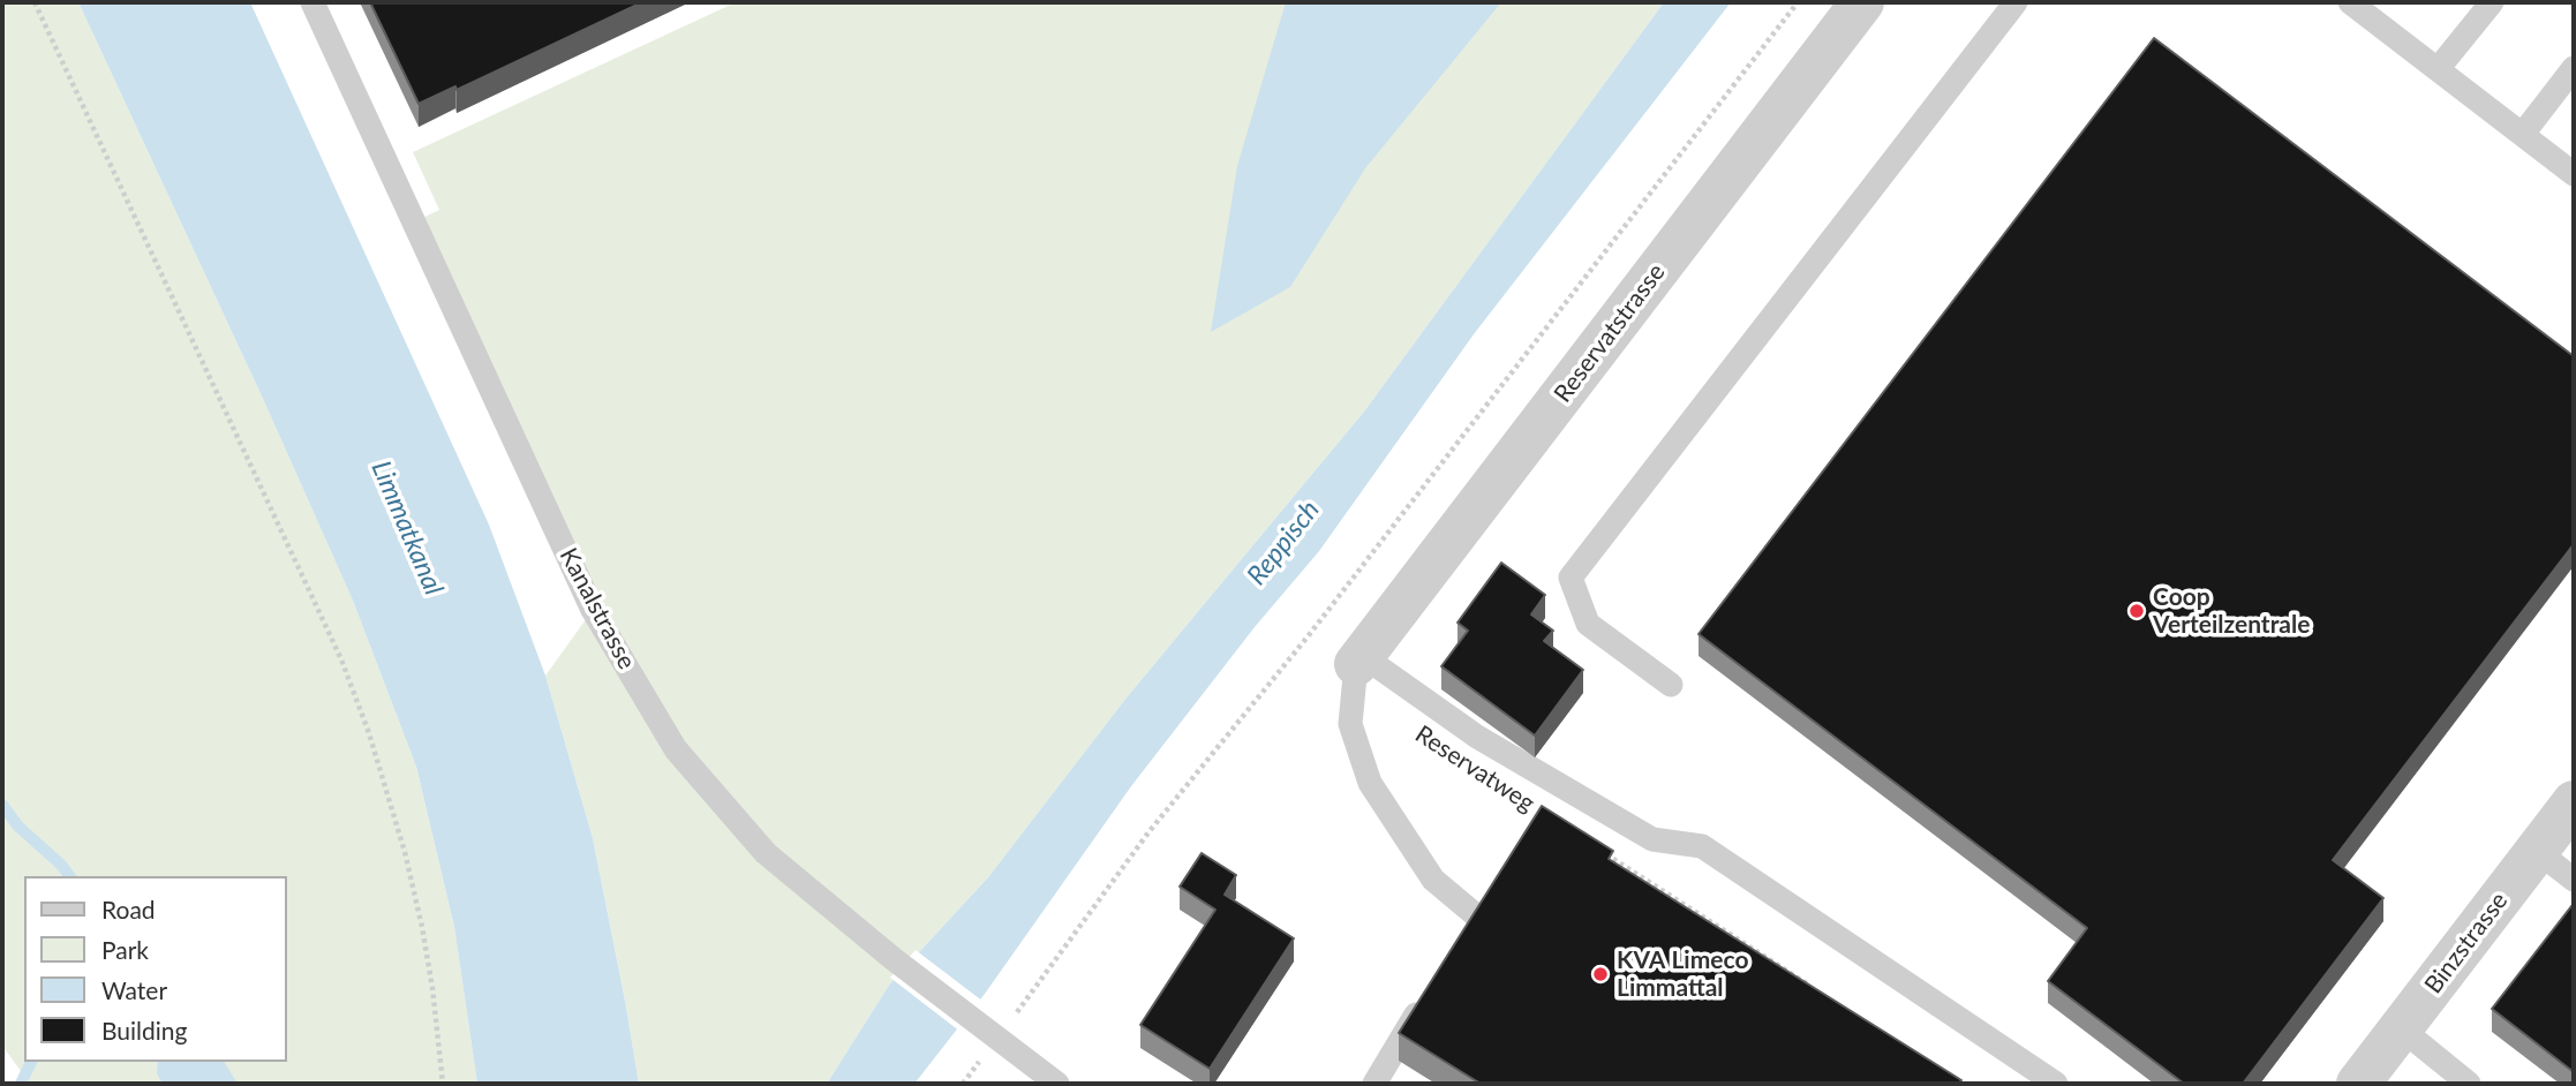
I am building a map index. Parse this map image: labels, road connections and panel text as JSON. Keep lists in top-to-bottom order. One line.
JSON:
{"streets":{"street":["Reservatstrasse","Binzstrasse"],"lane":["Kanalstrasse"]},"water":["Limmatkanal","Reppisch"],"places":["Coop Verteilzentrale","KVA Limeco Limmattal"],"legend":["Road","Park","Water","Building"]}
